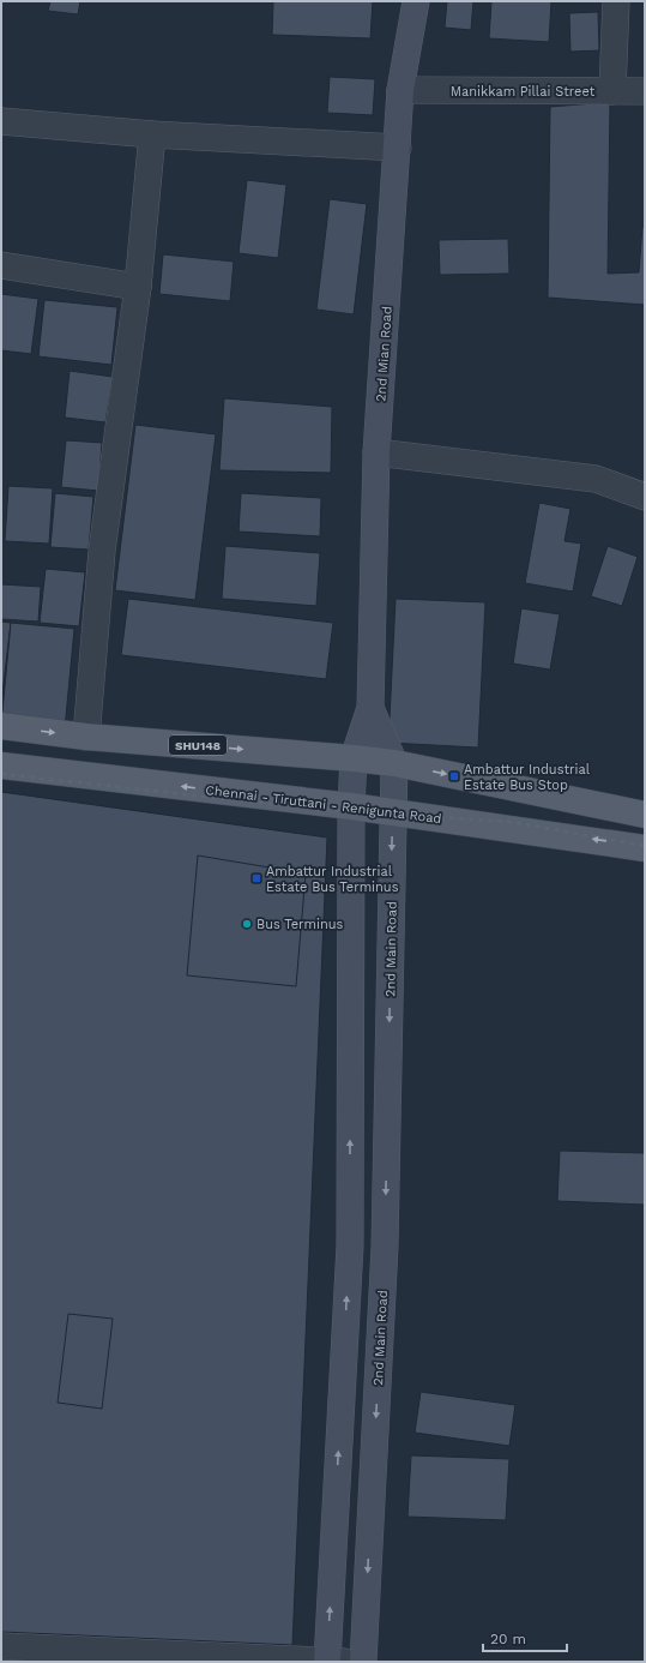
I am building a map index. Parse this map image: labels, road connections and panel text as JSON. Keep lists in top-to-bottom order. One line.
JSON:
{"streets":{"main road":["2nd Mian Road","SHU148","Chennai - Tiruttani - Renigunta Road","2nd Main Road"],"street":["Manikkam Pillai Street"]},"crossings":[["Manikkam Pillai Street","2nd Mian Road"],["2nd Mian Road","2nd Main Road"],["SHU148","2nd Main Road"],["Chennai - Tiruttani - Renigunta Road","2nd Main Road"]],"places":{"transit":["Ambattur Industrial Estate Bus Stop","Ambattur Industrial Estate Bus Terminus"],"other":["Bus Terminus"]},"scale_bar":"20 m"}
